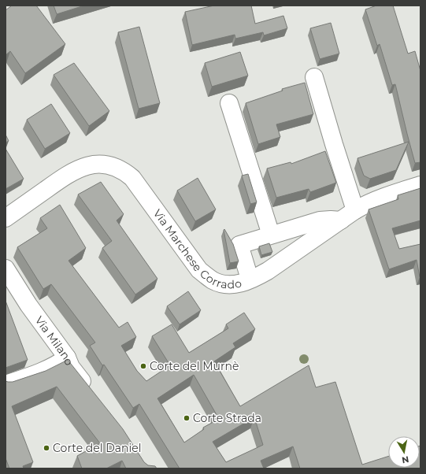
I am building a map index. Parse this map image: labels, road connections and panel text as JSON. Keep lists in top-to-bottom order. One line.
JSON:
{"streets":{"street":["Via Marchese Corrado","Via Milano"]},"places":["Corte del Murnè","Corte Strada","Corte del Daniel"],"north":"bottom"}
